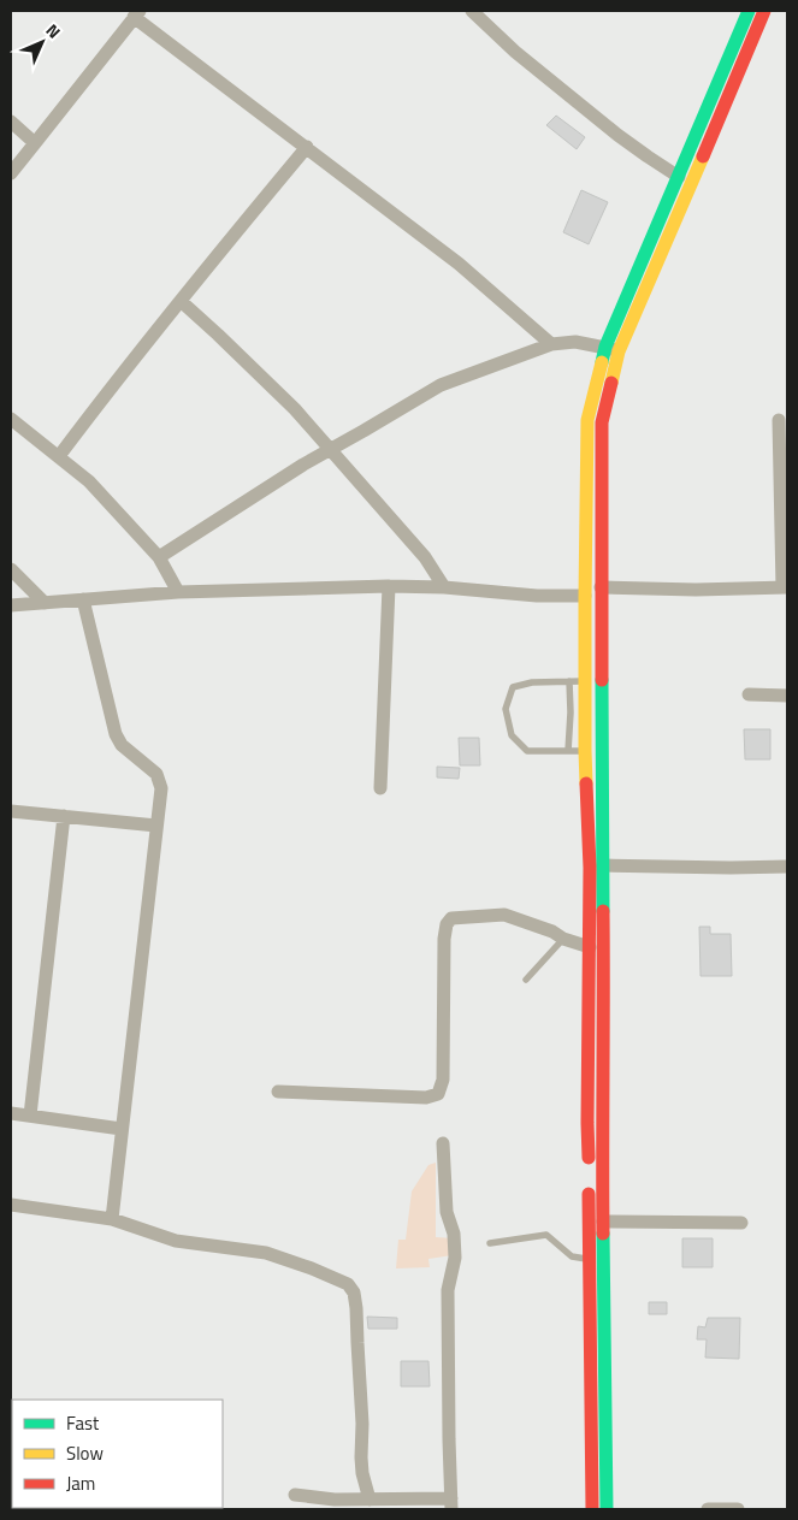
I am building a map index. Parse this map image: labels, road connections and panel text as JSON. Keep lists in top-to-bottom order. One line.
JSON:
{"legend":["Fast","Slow","Jam"],"north":"top right"}
